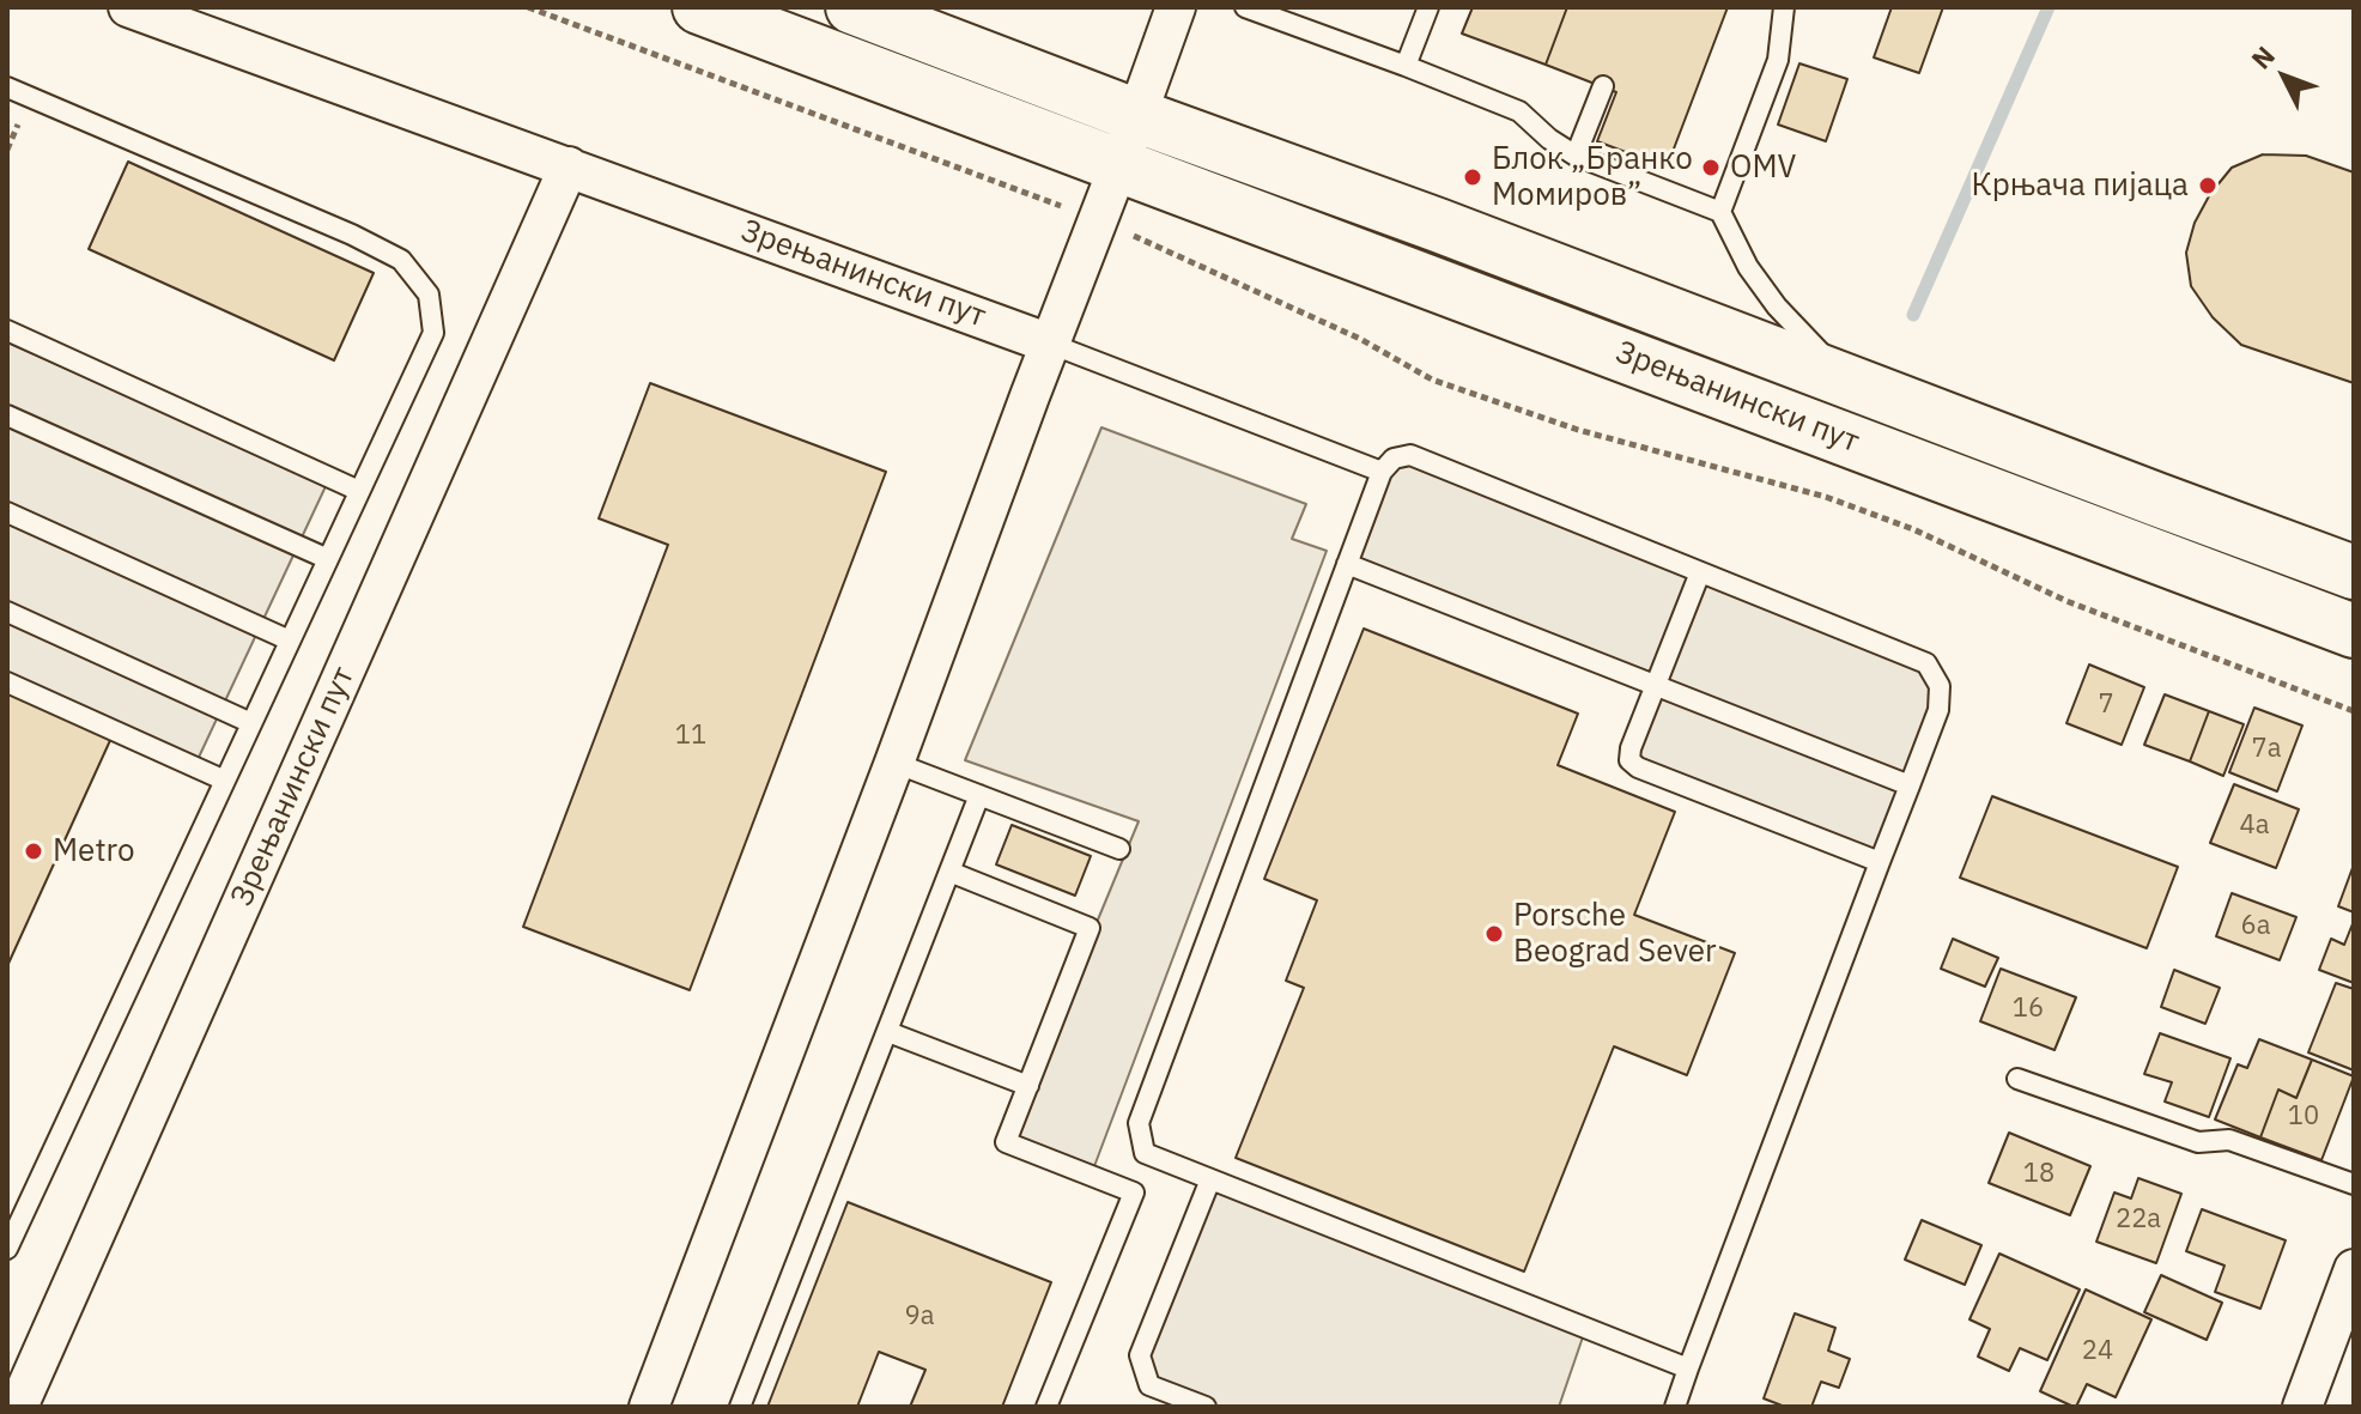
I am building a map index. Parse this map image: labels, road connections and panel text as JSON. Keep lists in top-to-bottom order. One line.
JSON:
{"streets":{"main road":["Зрењанински пут"]},"places":["OMV","Блок „Бранко Момиров”","Крњача пијаца","Metro","Porsche Beograd Sever"],"house_numbers":["7","11","7a","4a","6a","16","10","18","22a","9a","24"],"north":"top left"}
